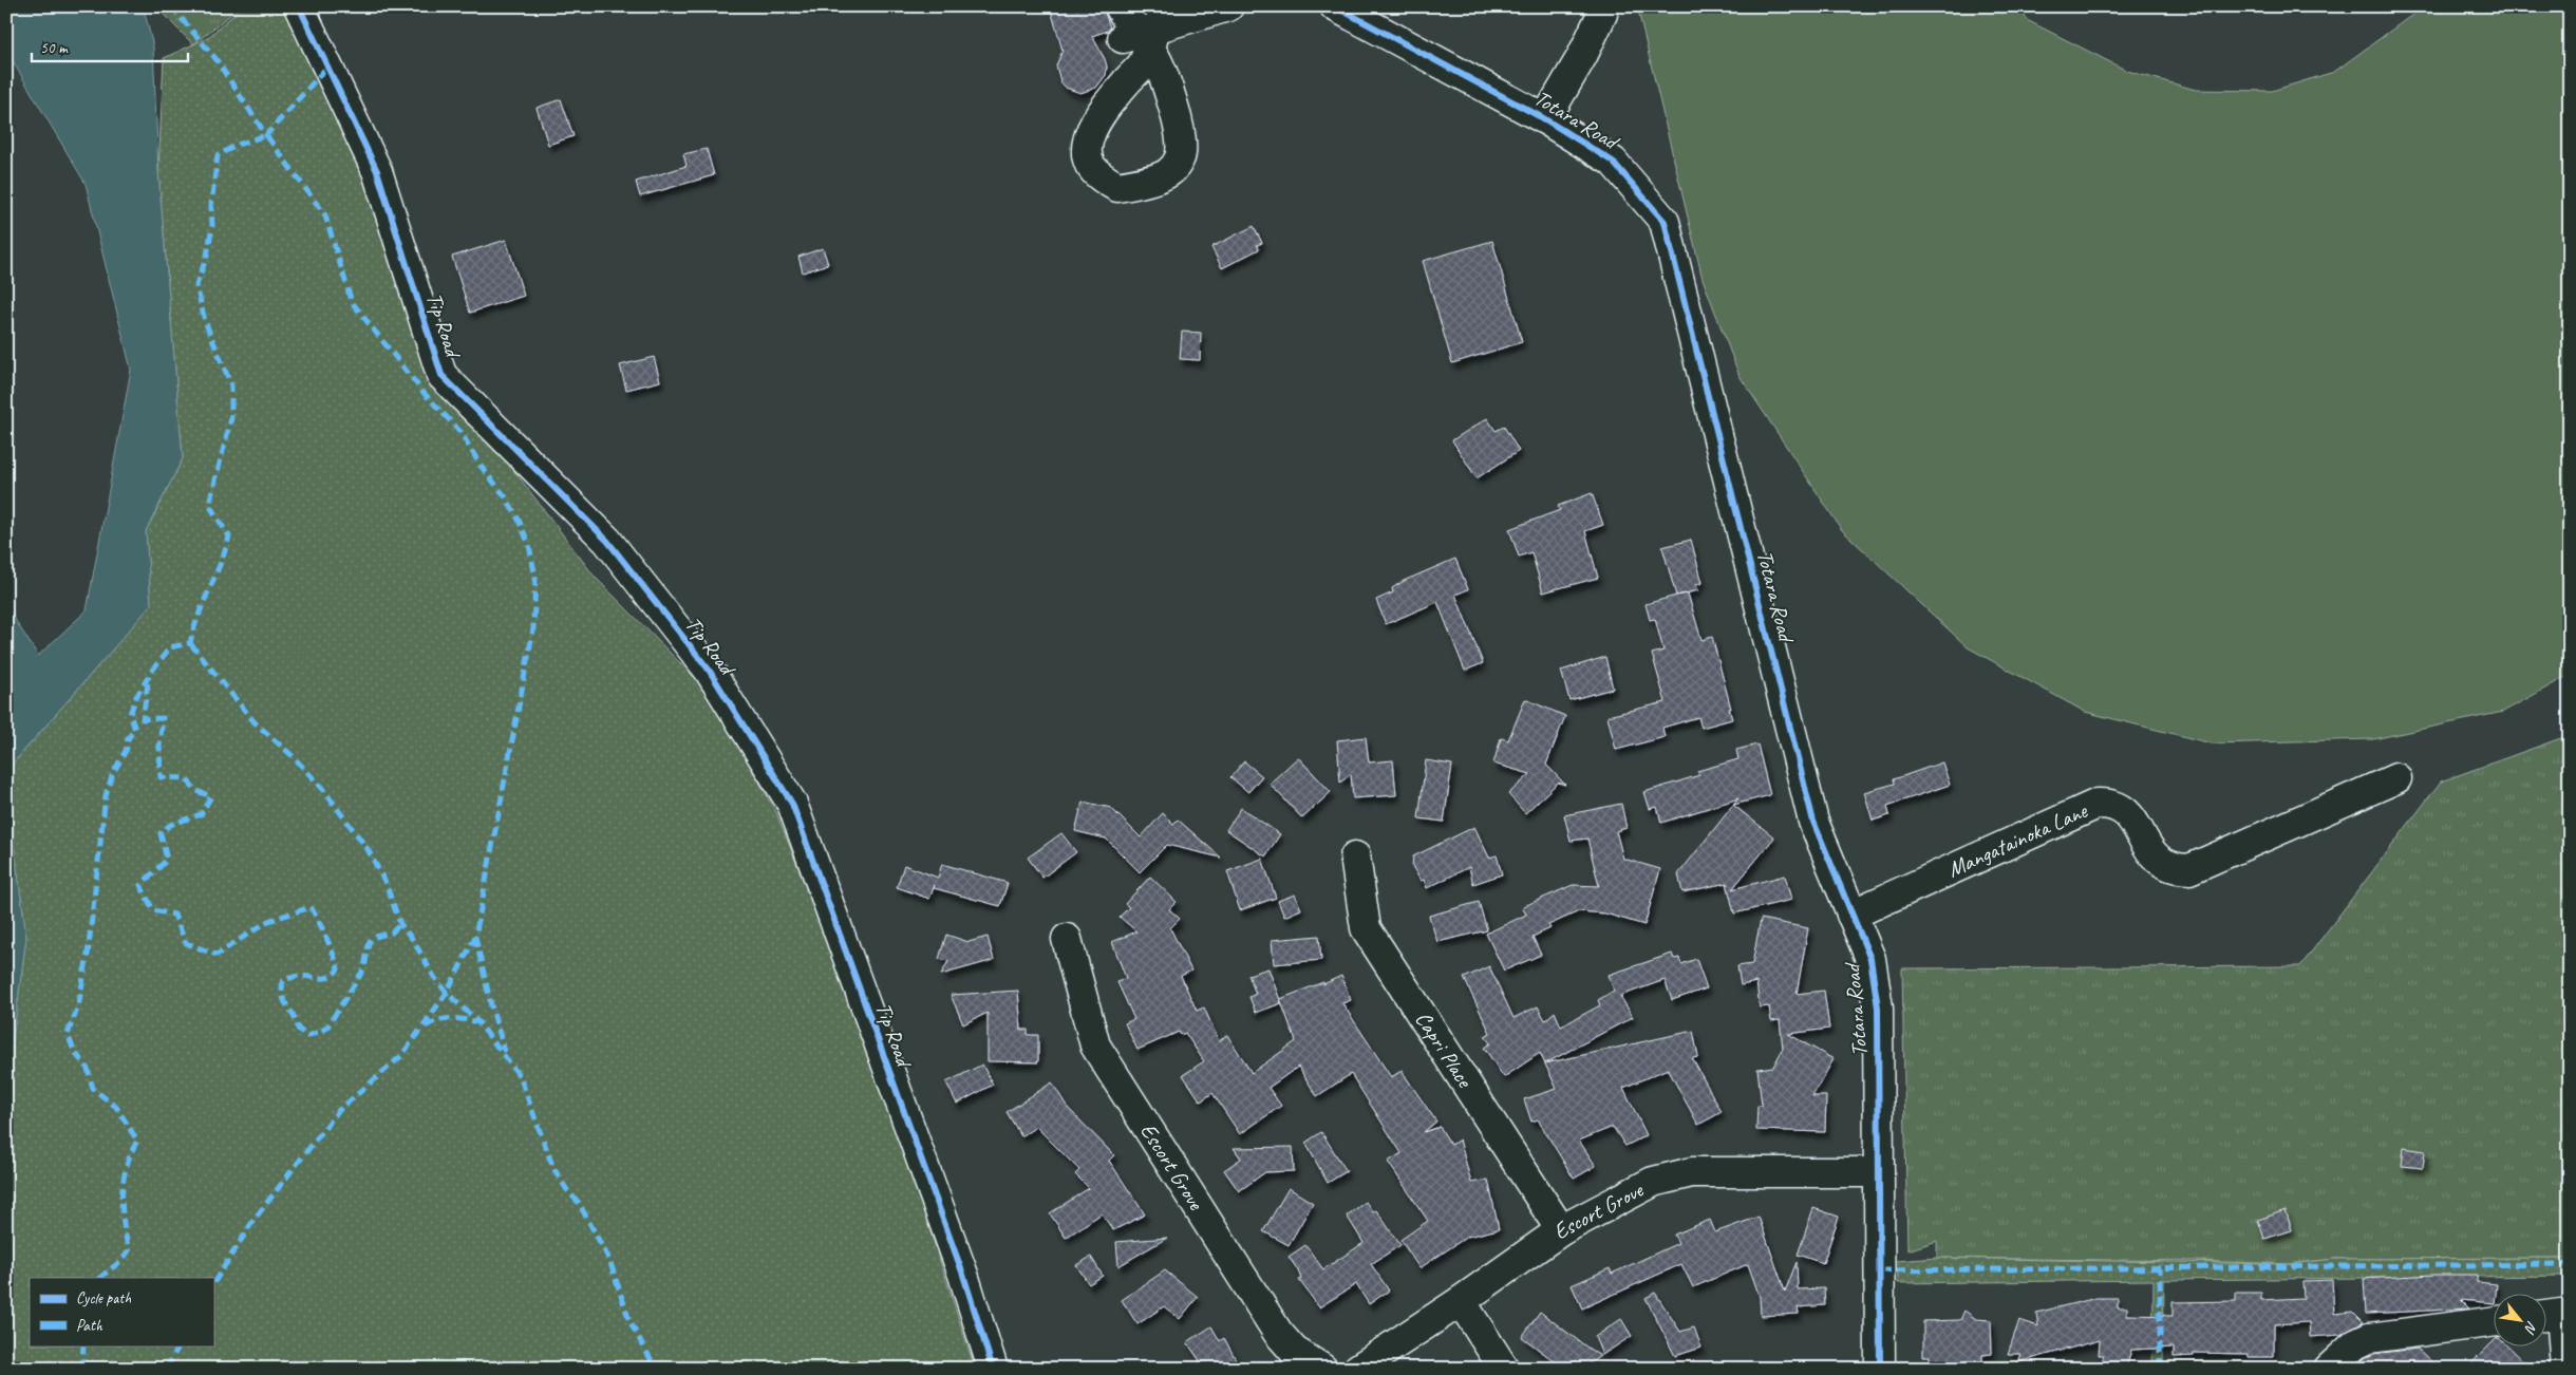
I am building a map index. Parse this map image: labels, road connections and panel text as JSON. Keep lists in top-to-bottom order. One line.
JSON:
{"streets":{"street":["Totara Road","Tip Road","Mangatainoka Lane","Capri Place","Escort Grove"]},"crossings":[["Totara Road","Mangatainoka Lane"],["Totara Road","Escort Grove"],["Capri Place","Escort Grove"]],"legend":["Cycle path","Path"],"scale_bar":"50 m","north":"bottom right"}
